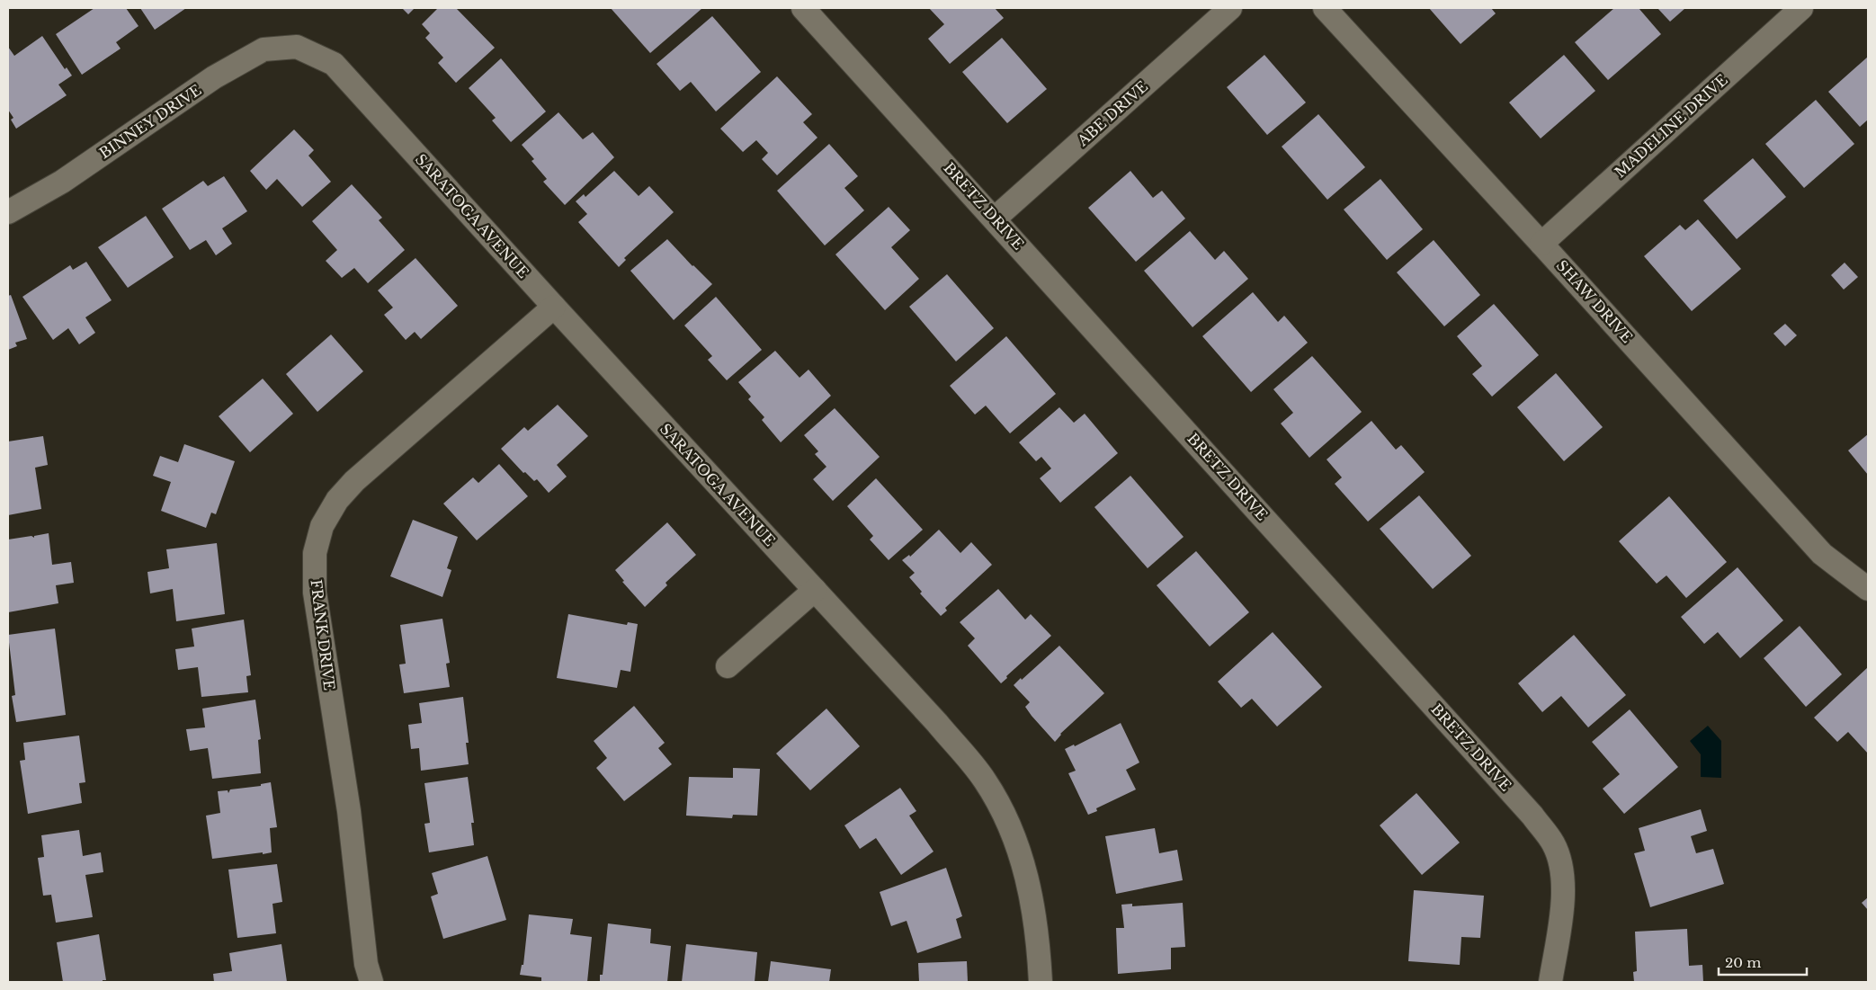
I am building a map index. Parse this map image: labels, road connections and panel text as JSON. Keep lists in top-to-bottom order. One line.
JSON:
{"streets":{"street":["ABE DRIVE","BINNEY DRIVE","MADELINE DRIVE","BRETZ DRIVE","SARATOGA AVENUE","SHAW DRIVE","FRANK DRIVE"]},"crossings":[["ABE DRIVE","BRETZ DRIVE"],["BINNEY DRIVE","SARATOGA AVENUE"],["MADELINE DRIVE","SHAW DRIVE"],["SARATOGA AVENUE","FRANK DRIVE"]],"scale_bar":"20 m"}
